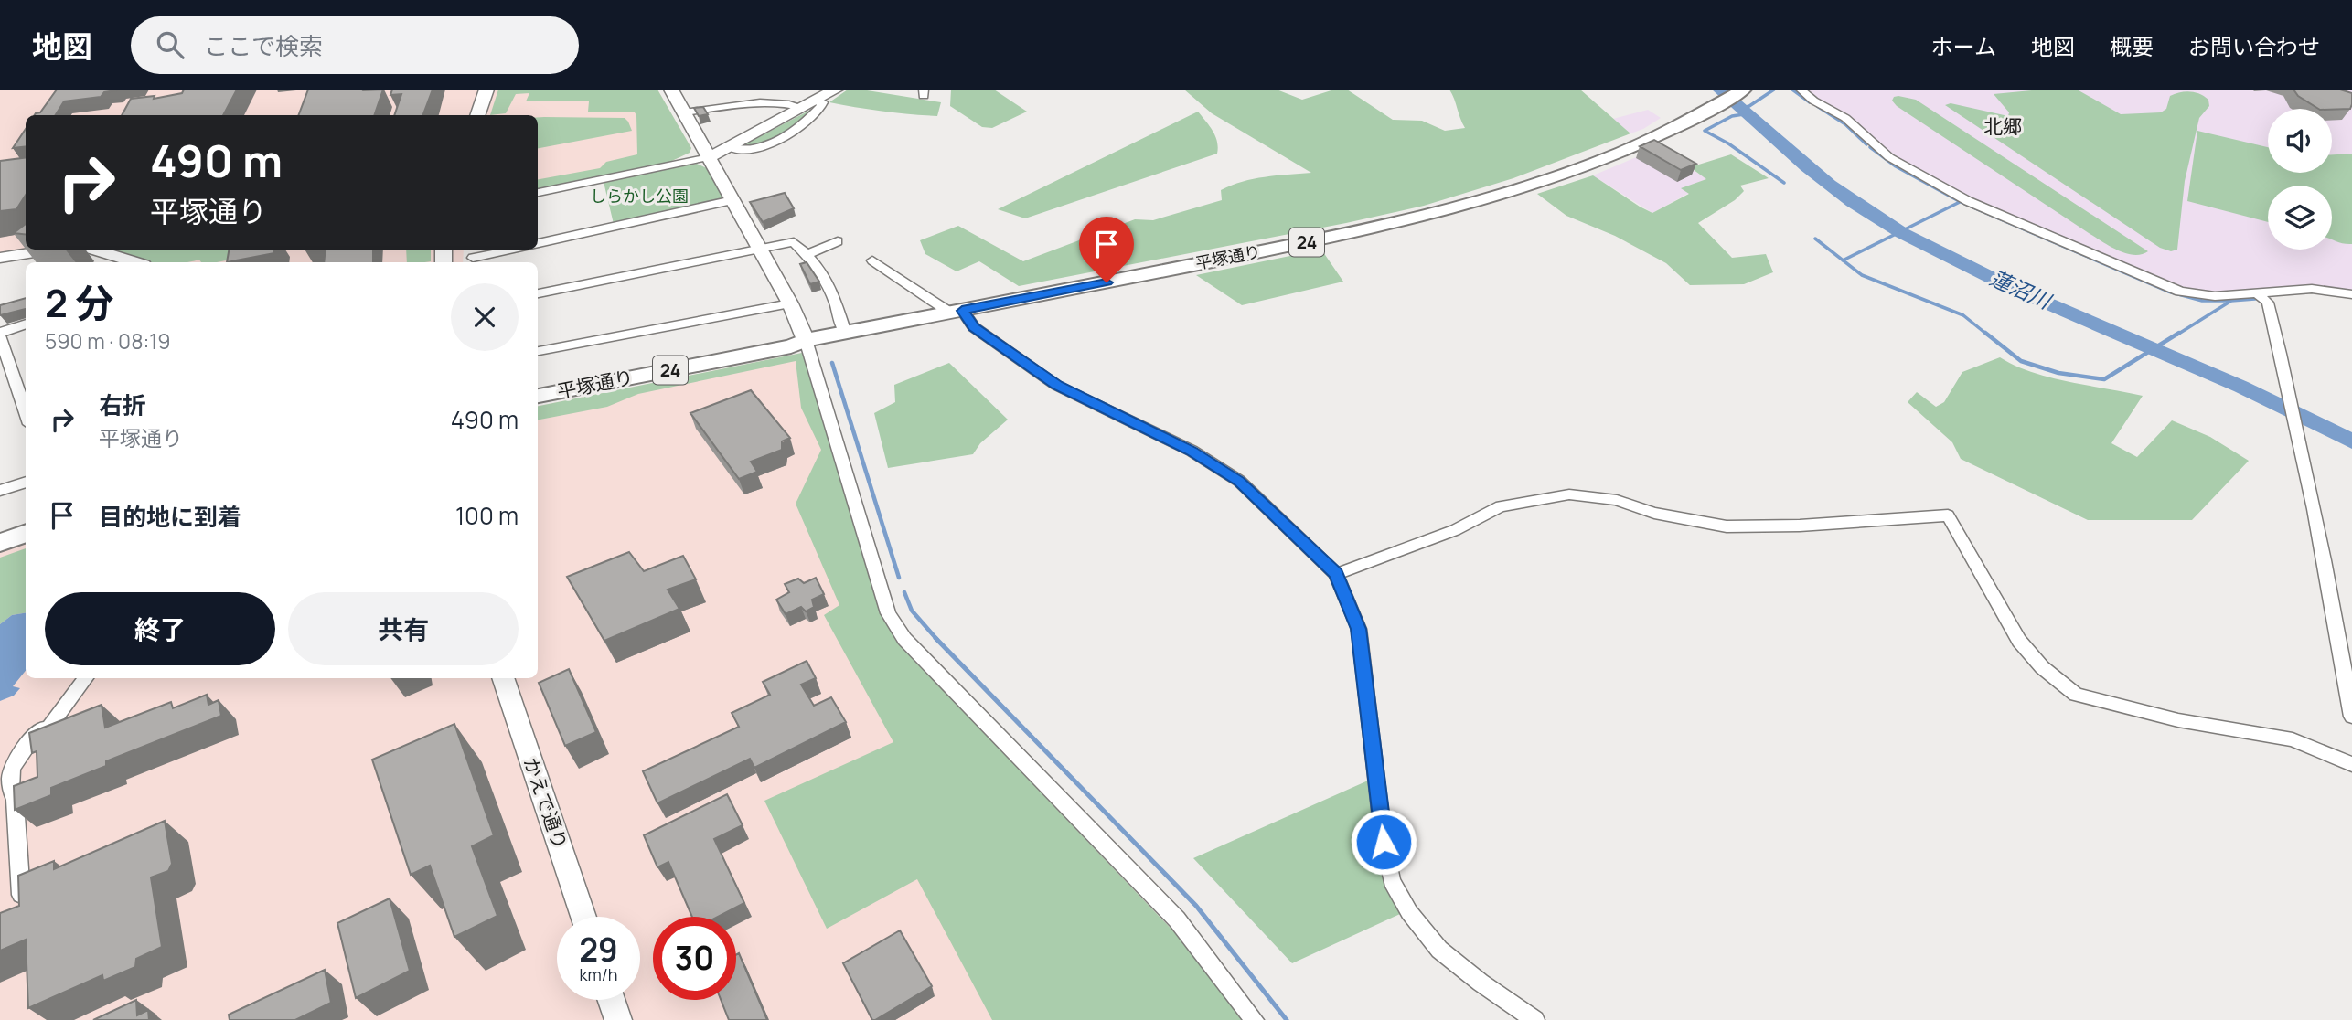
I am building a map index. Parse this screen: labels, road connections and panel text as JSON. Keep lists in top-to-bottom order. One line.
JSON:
{"streets":{"main road":["24","平塚通り"],"street":["かえで通り"]},"districts":["北郷"],"water":["蓮沼川"],"parks":["しらかし公園"],"page":{"header":"地図","search":"ここで検索","nav":["ホーム","地図","概要","お問い合わせ"],"turn":["490 m","平塚通り"],"heading":["2 分","590 m · 08:19"],"list":[{"name":"右折","note":"平塚通り","value":"490 m"},{"name":"目的地に到着","value":"100 m"}],"buttons":["終了","共有"],"speed":"29 km/h","limit":"30"}}
